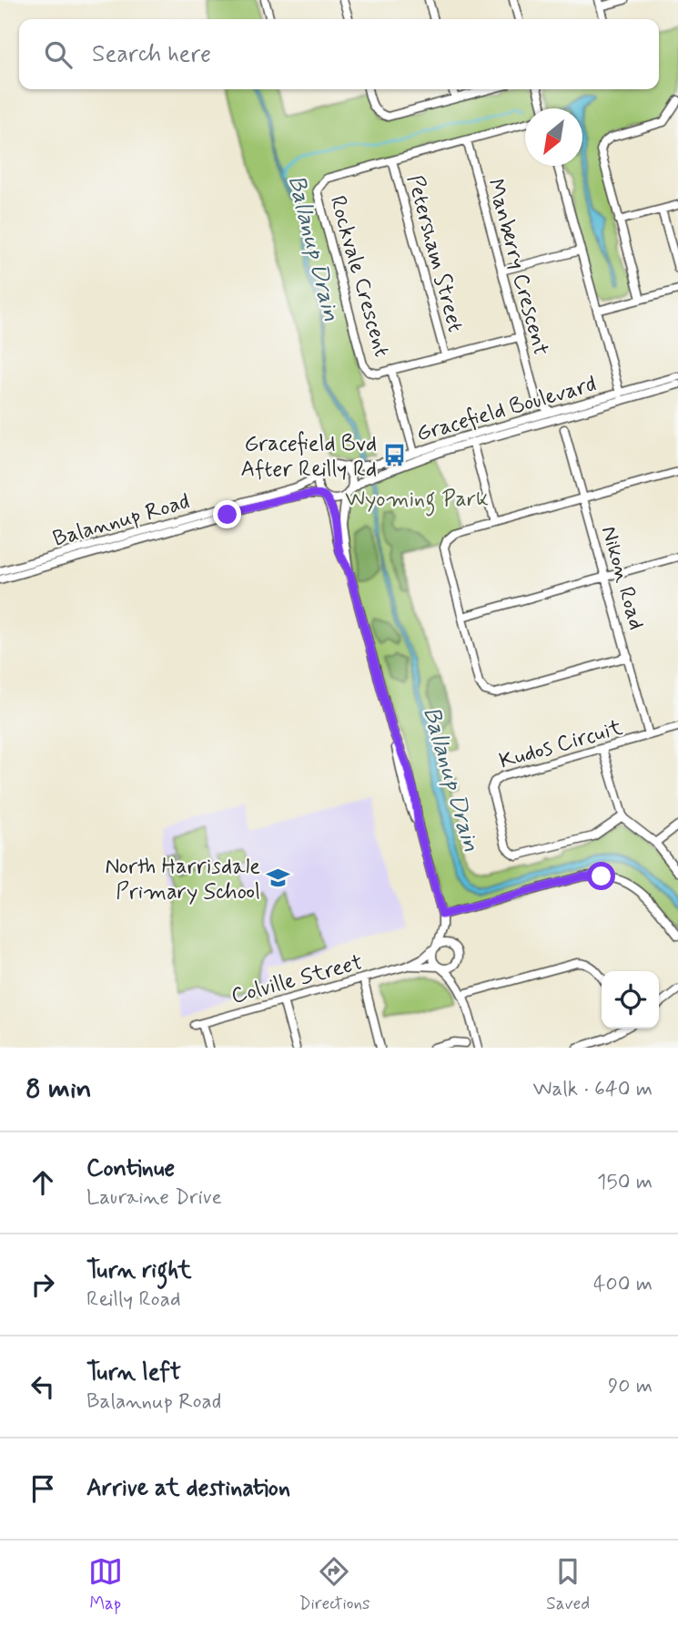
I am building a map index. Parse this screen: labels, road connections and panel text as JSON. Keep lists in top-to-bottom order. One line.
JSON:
{"streets":{"street":["Petersham Street","Manberry Crescent","Rockvale Crescent","Gracefield Boulevard","Balannup Road","Nikon Road","Kudos Circuit","Colville Street"]},"crossings":[["Petersham Street","Rockvale Crescent"],["Manberry Crescent","Rockvale Crescent"],["Gracefield Boulevard","Balannup Road"],["Nikon Road","Kudos Circuit"]],"water":["Ballanup Drain"],"parks":["Wyoming Park"],"places":{"bus stop":["Gracefield Bvd After Reilly Rd"],"school or university":["North Harrisdale Primary School"]},"north":"bottom left","page":{"search":"Search here","heading":["8 min","Walk · 640 m"],"list":[["Continue","Lauraine Drive","150 m"],["Turn right","Reilly Road","400 m"],["Turn left","Balannup Road","90 m"],"Arrive at destination"],"nav":["Map","Directions","Saved"]}}
